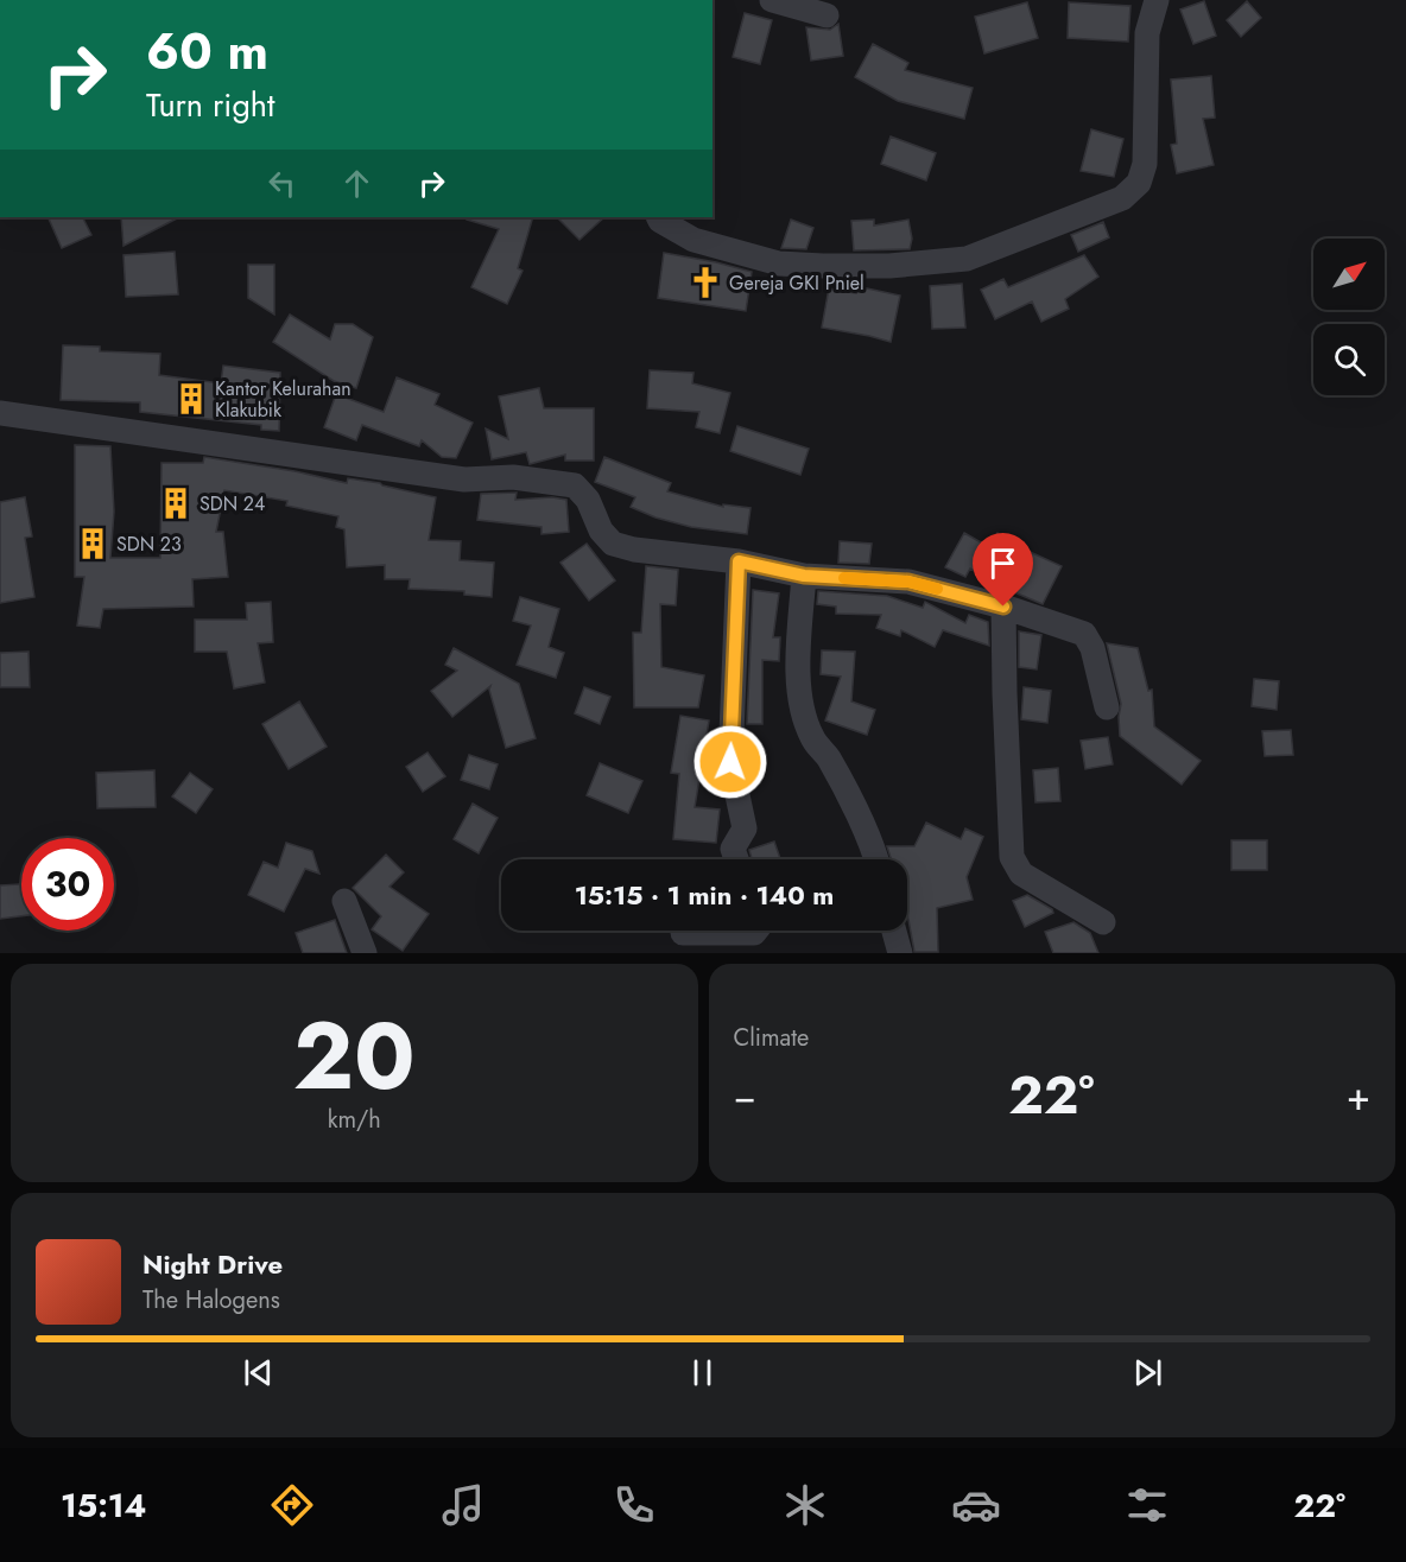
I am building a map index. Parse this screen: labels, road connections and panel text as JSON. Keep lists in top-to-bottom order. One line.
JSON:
{"places":{"church":["Gereja GKI Pniel"],"building":["Kantor Kelurahan Klakubik","SDN 24","SDN 23"]},"north":"top right","page":{"turn":["60 m","Turn right"],"limit":"30","trip":"15:15 · 1 min · 140 m","tile":[["20","km/h"],"Climate"],"heat":["−","22°","+"],"song":["Night Drive","The Halogens"],"tabs":["15:14","22°"]}}
